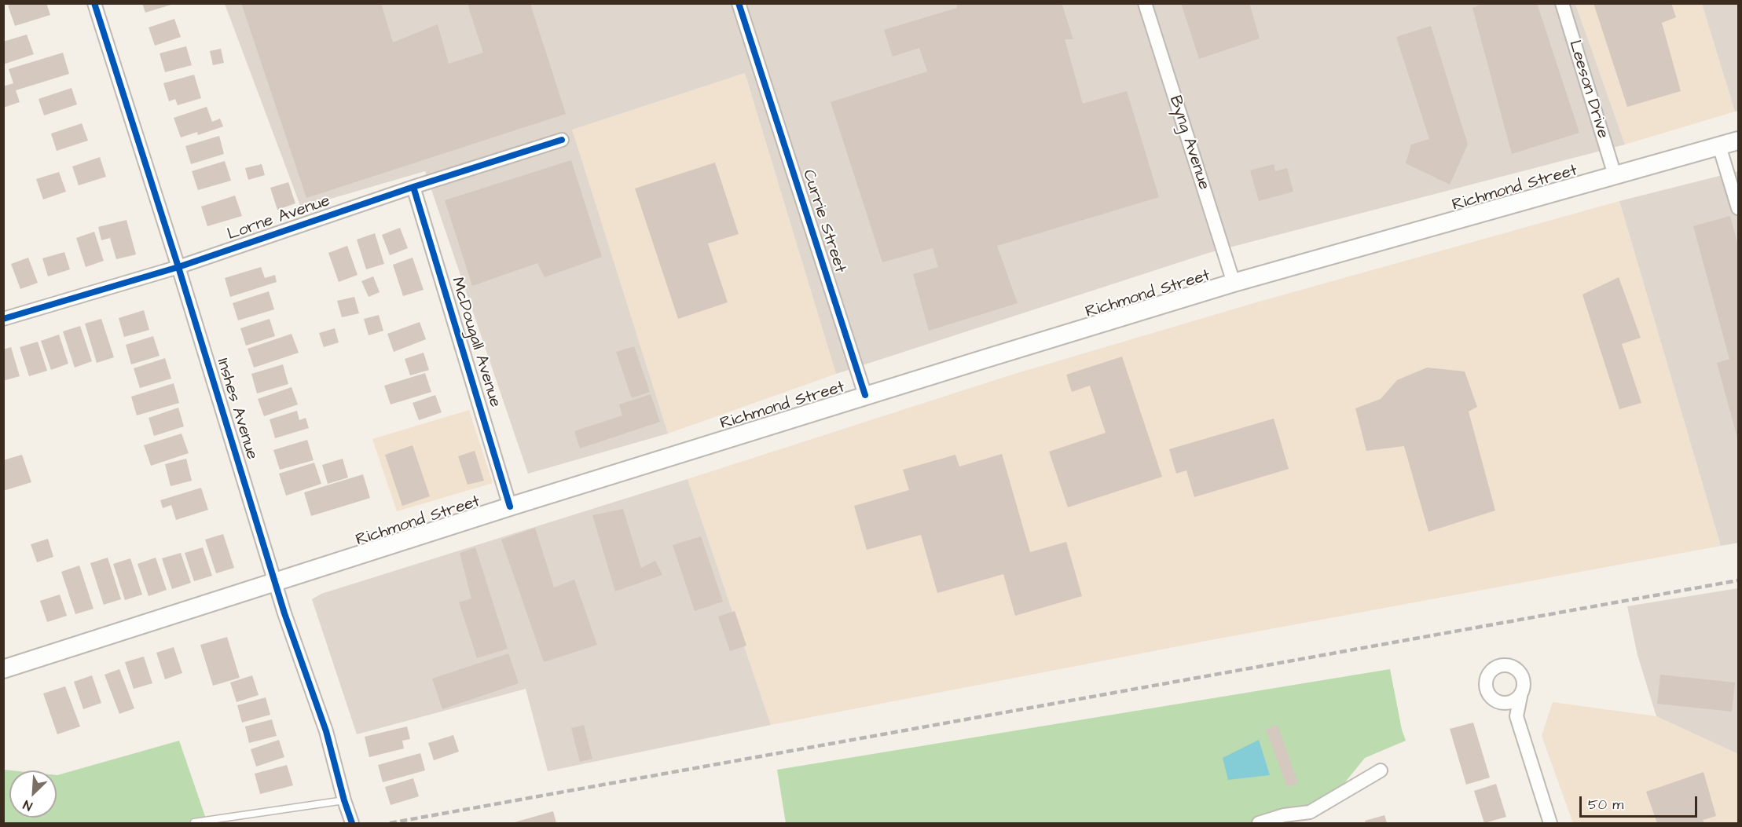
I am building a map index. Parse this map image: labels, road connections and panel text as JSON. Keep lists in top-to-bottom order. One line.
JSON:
{"streets":{"main road":["Richmond Street"],"street":["Leeson Drive","Byng Avenue","Lorne Avenue","Currie Street","McDougall Avenue","Inshes Avenue"]},"crossings":[["Leeson Drive","Richmond Street"],["Byng Avenue","Richmond Street"],["Richmond Street","Currie Street"],["Richmond Street","McDougall Avenue"],["Richmond Street","Inshes Avenue"],["Lorne Avenue","McDougall Avenue"],["Lorne Avenue","Inshes Avenue"]],"scale_bar":"50 m","north":"bottom left"}
